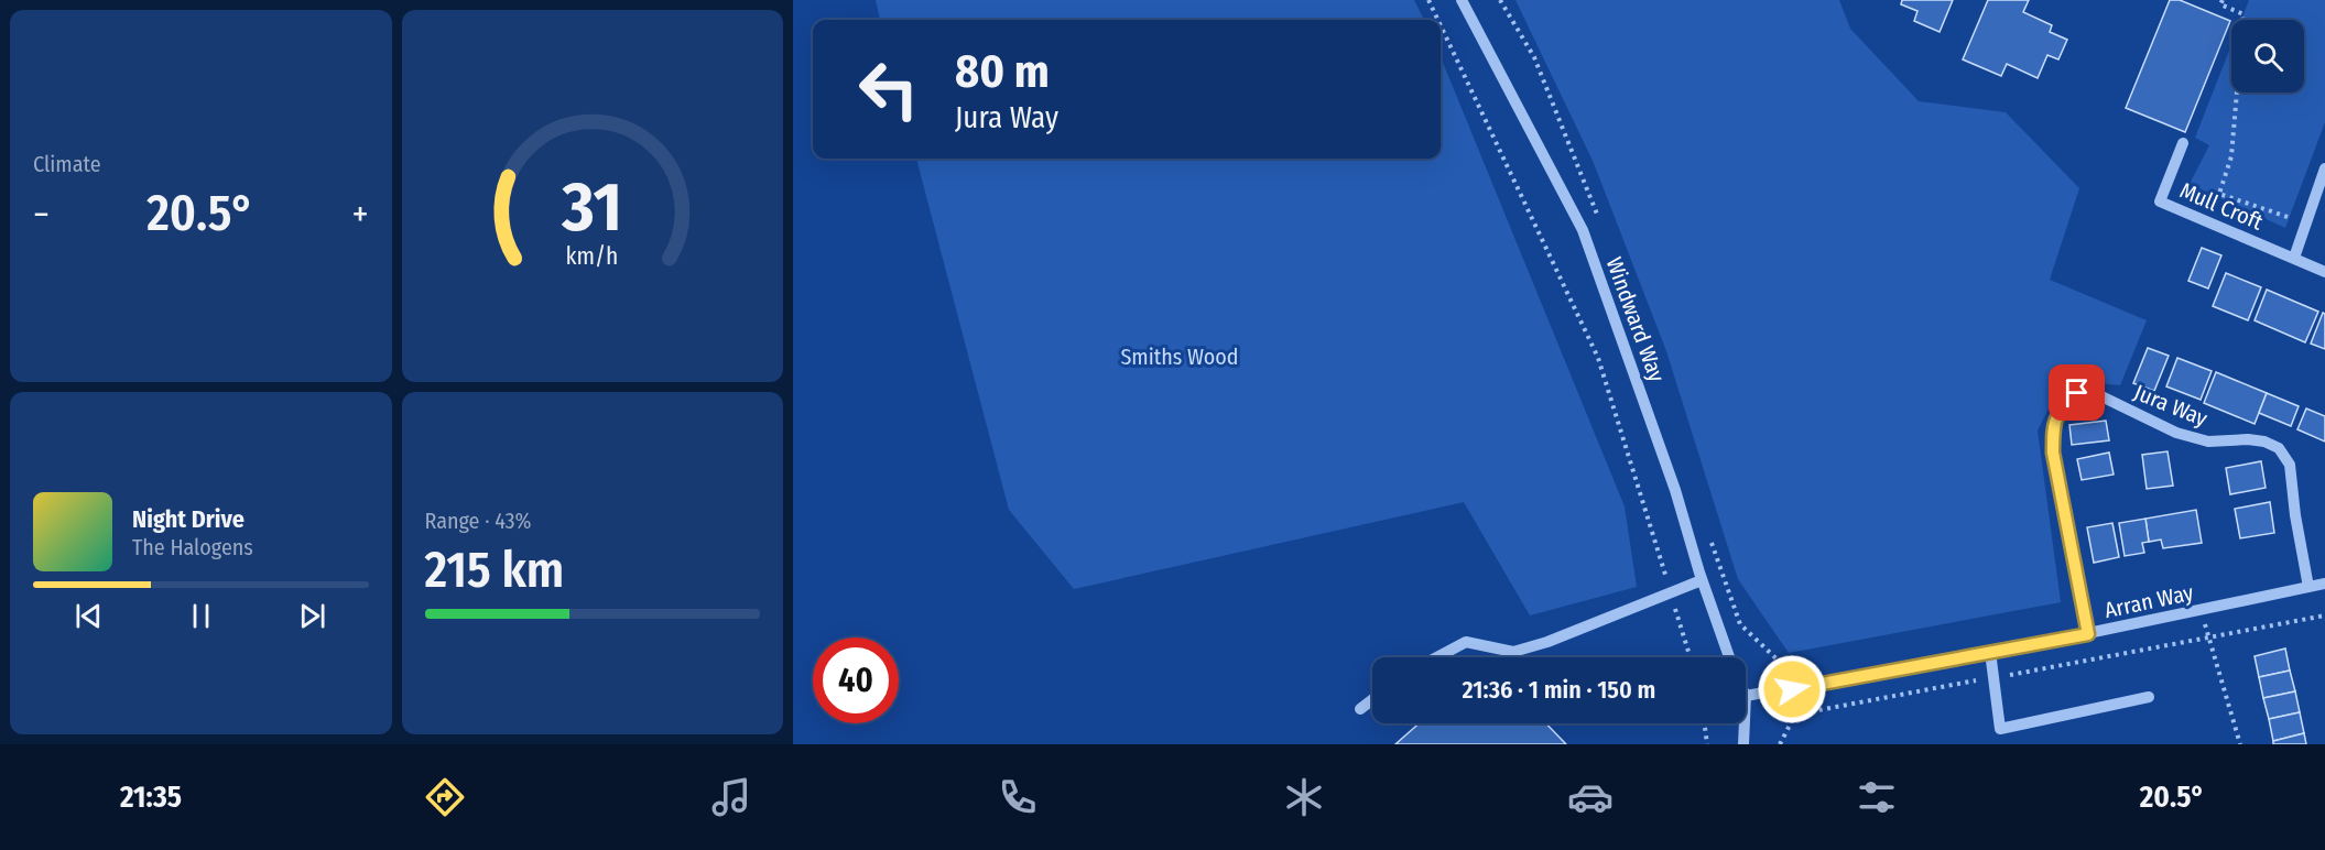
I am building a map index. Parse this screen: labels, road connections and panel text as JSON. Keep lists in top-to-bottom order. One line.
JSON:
{"streets":{"street":["Mull Croft","Windward Way","Jura Way","Arran Way"]},"crossings":[["Jura Way","Arran Way"]],"parks":["Smiths Wood"],"page":{"tile":["Climate",["Range · 43%","215 km"]],"turn":["80 m","Jura Way"],"heat":["−","20.5°","+"],"song":["Night Drive","The Halogens"],"limit":"40","trip":"21:36 · 1 min · 150 m","tabs":["21:35","20.5°"],"gauge":["31","km/h"]}}
